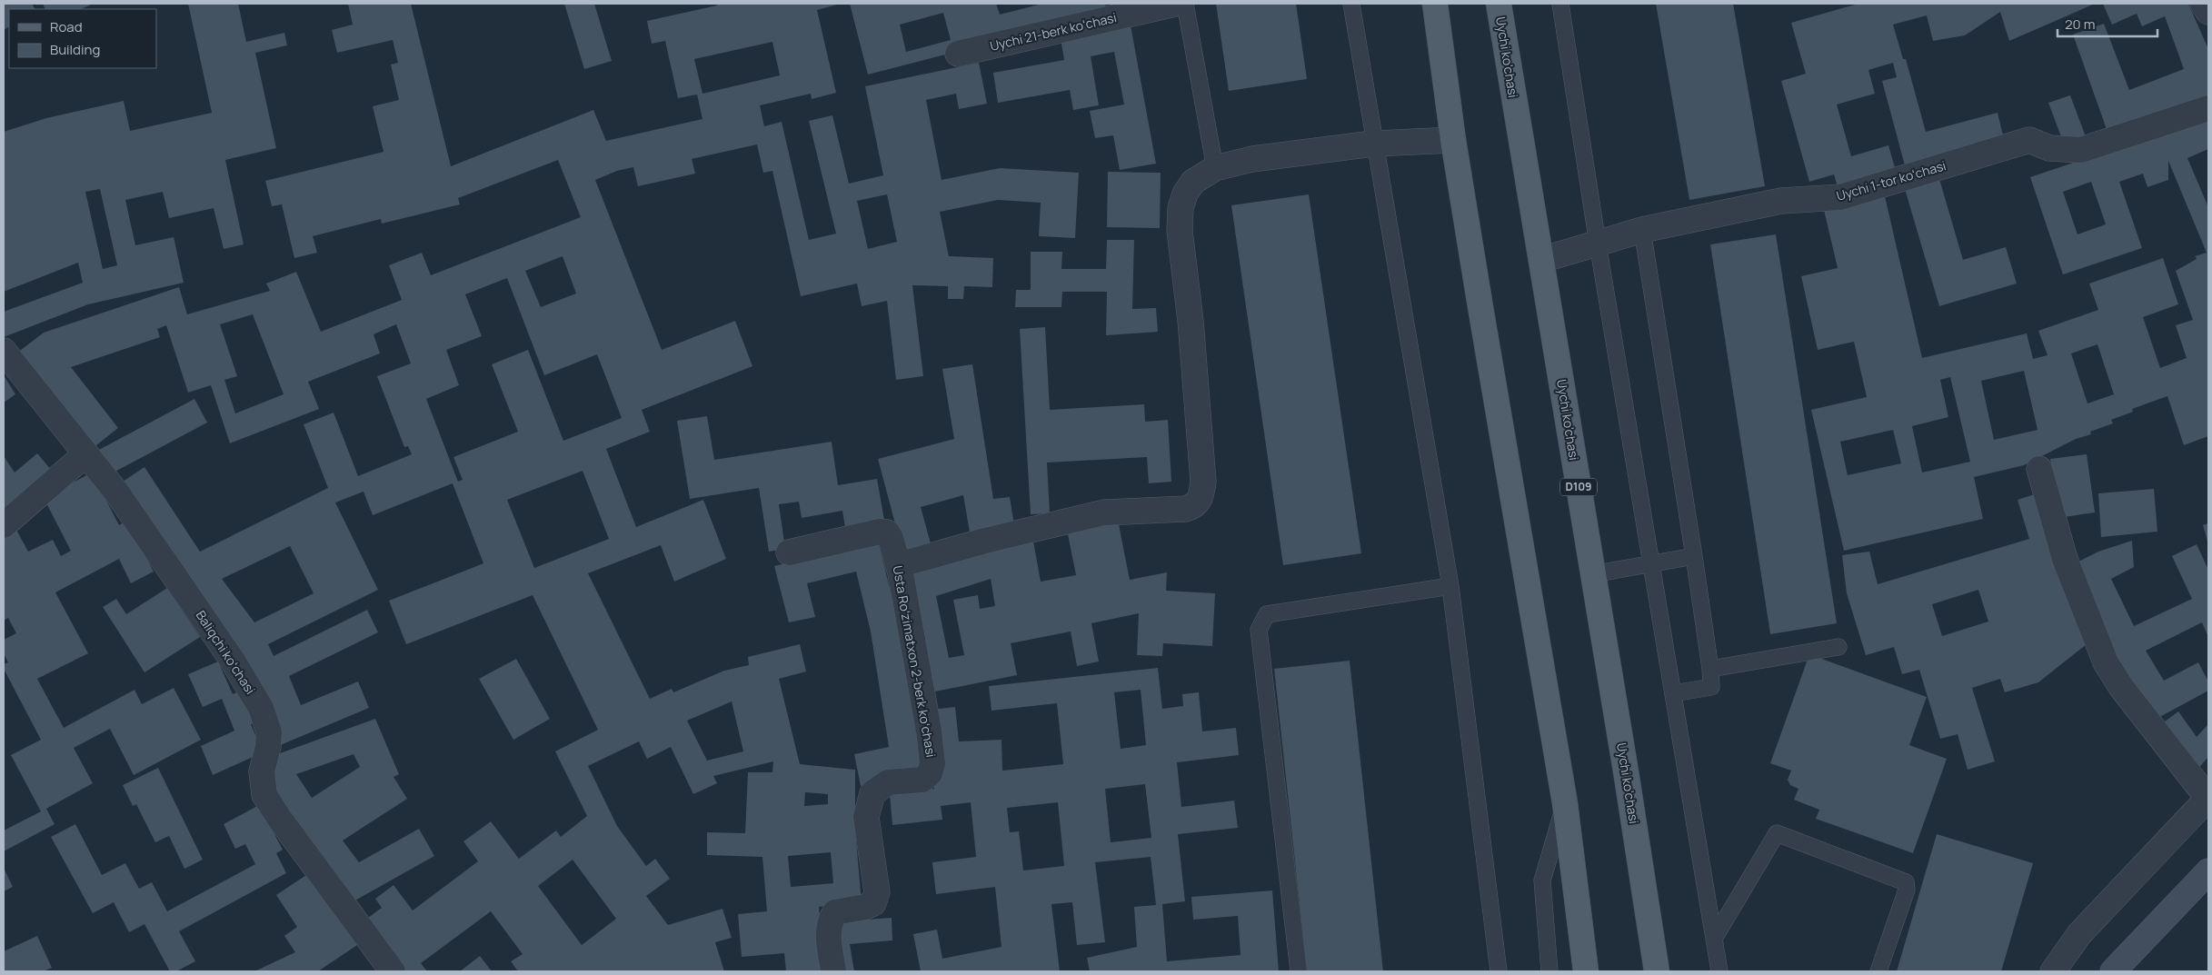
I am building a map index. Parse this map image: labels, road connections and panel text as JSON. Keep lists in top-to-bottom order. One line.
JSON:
{"streets":{"main road":["Uychi ko'chasi","D109"],"street":["Uychi 21-berk koʻchasi","Uychi 1-tor koʻchasi","Baliqchi koʻchasi","Usta Roʻzimatxon 2-berk koʻchasi"]},"crossings":[["Uychi ko'chasi","Uychi 1-tor koʻchasi"]],"legend":["Road","Building"],"scale_bar":"20 m"}
